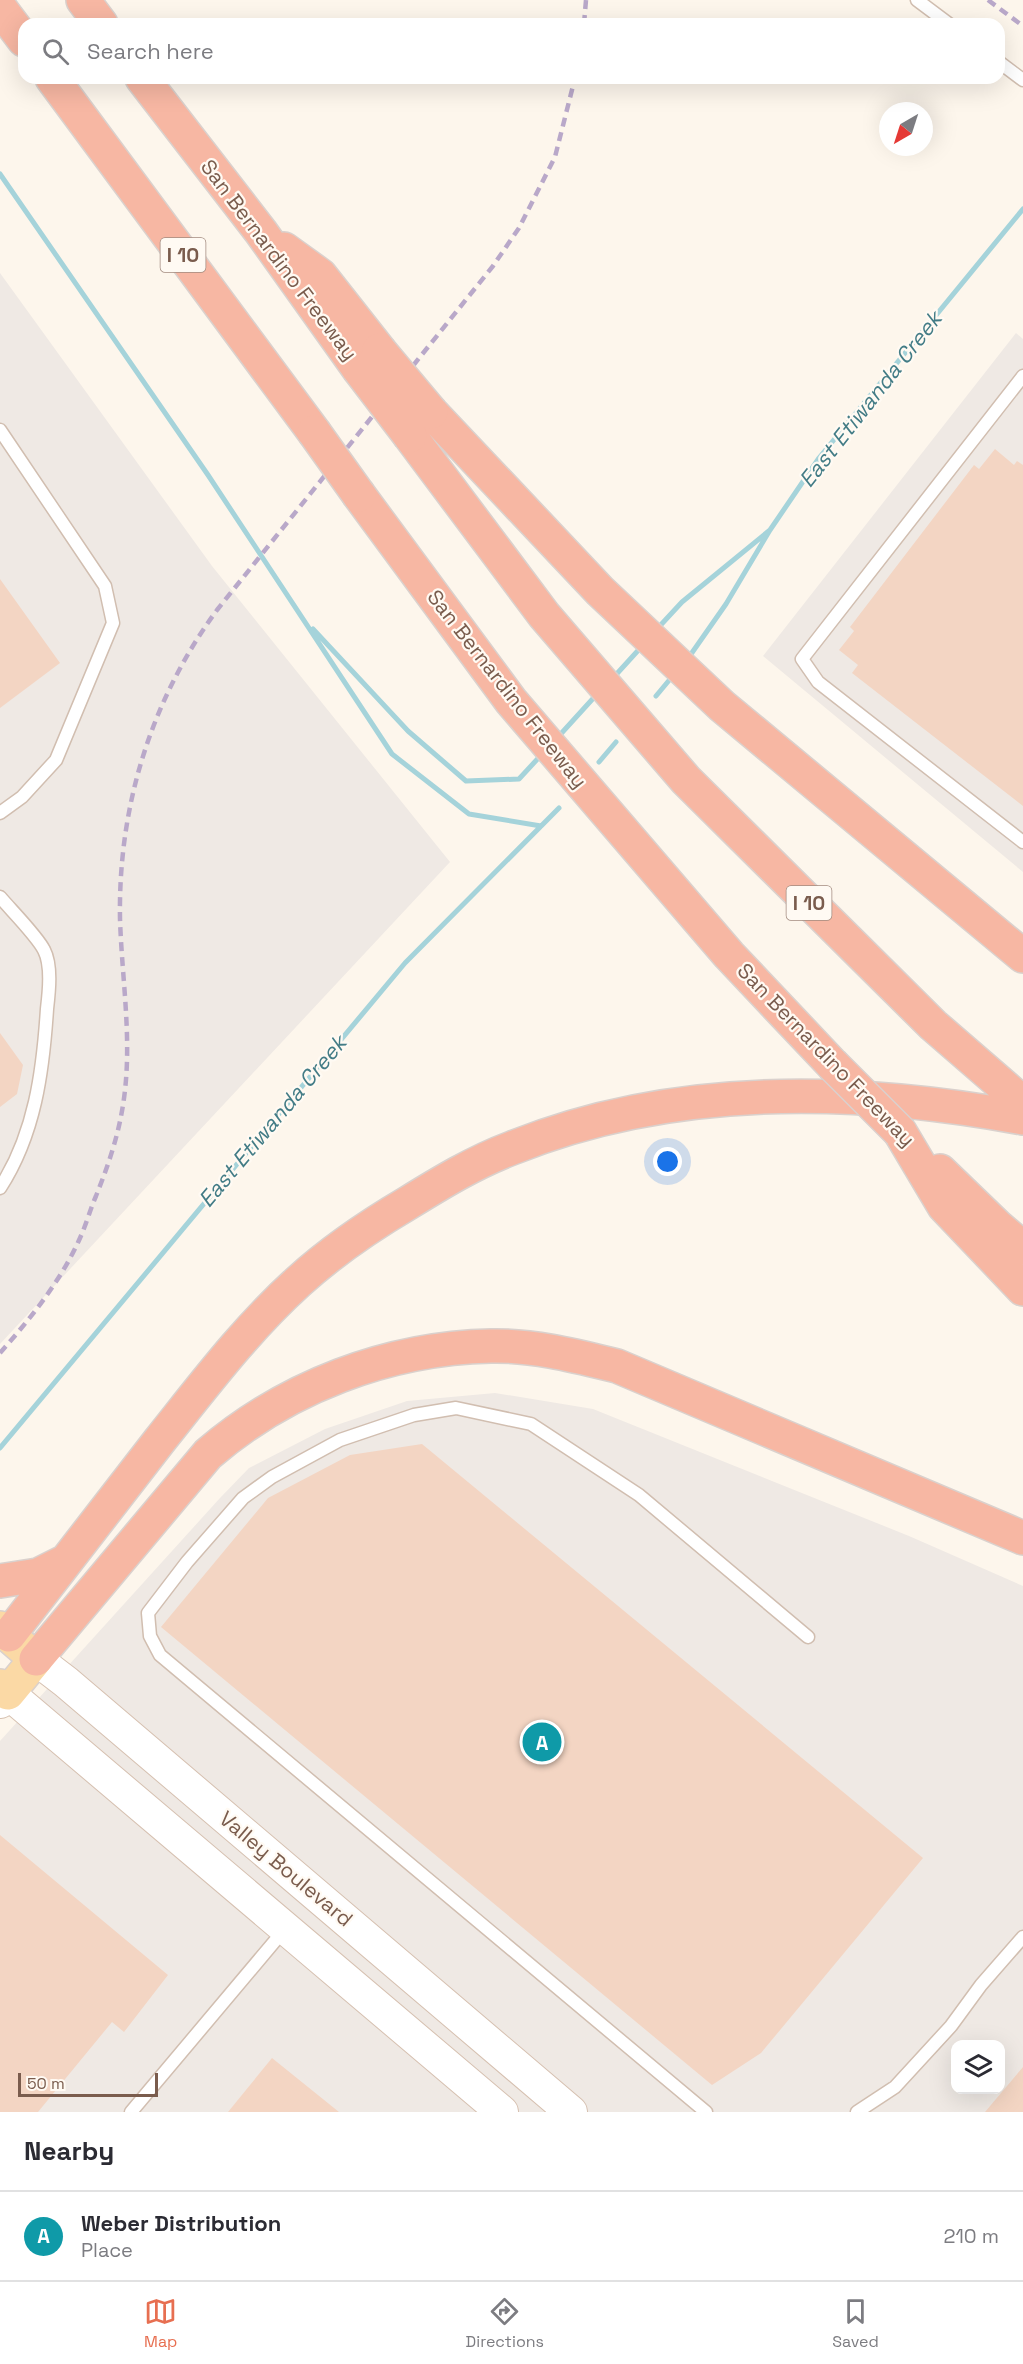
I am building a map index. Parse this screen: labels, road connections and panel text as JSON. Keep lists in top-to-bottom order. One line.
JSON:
{"streets":{"highway":["I 10","San Bernardino Freeway"],"main road":["Valley Boulevard"]},"water":["East Etiwanda Creek"],"scale_bar":"50 m","north":"bottom left","page":{"search":"Search here","pins":"A","scale":"50 m","heading":"Nearby","list":[{"mark":"A","name":"Weber Distribution","note":"Place","value":"210 m"}],"nav":["Map","Directions","Saved"]}}
